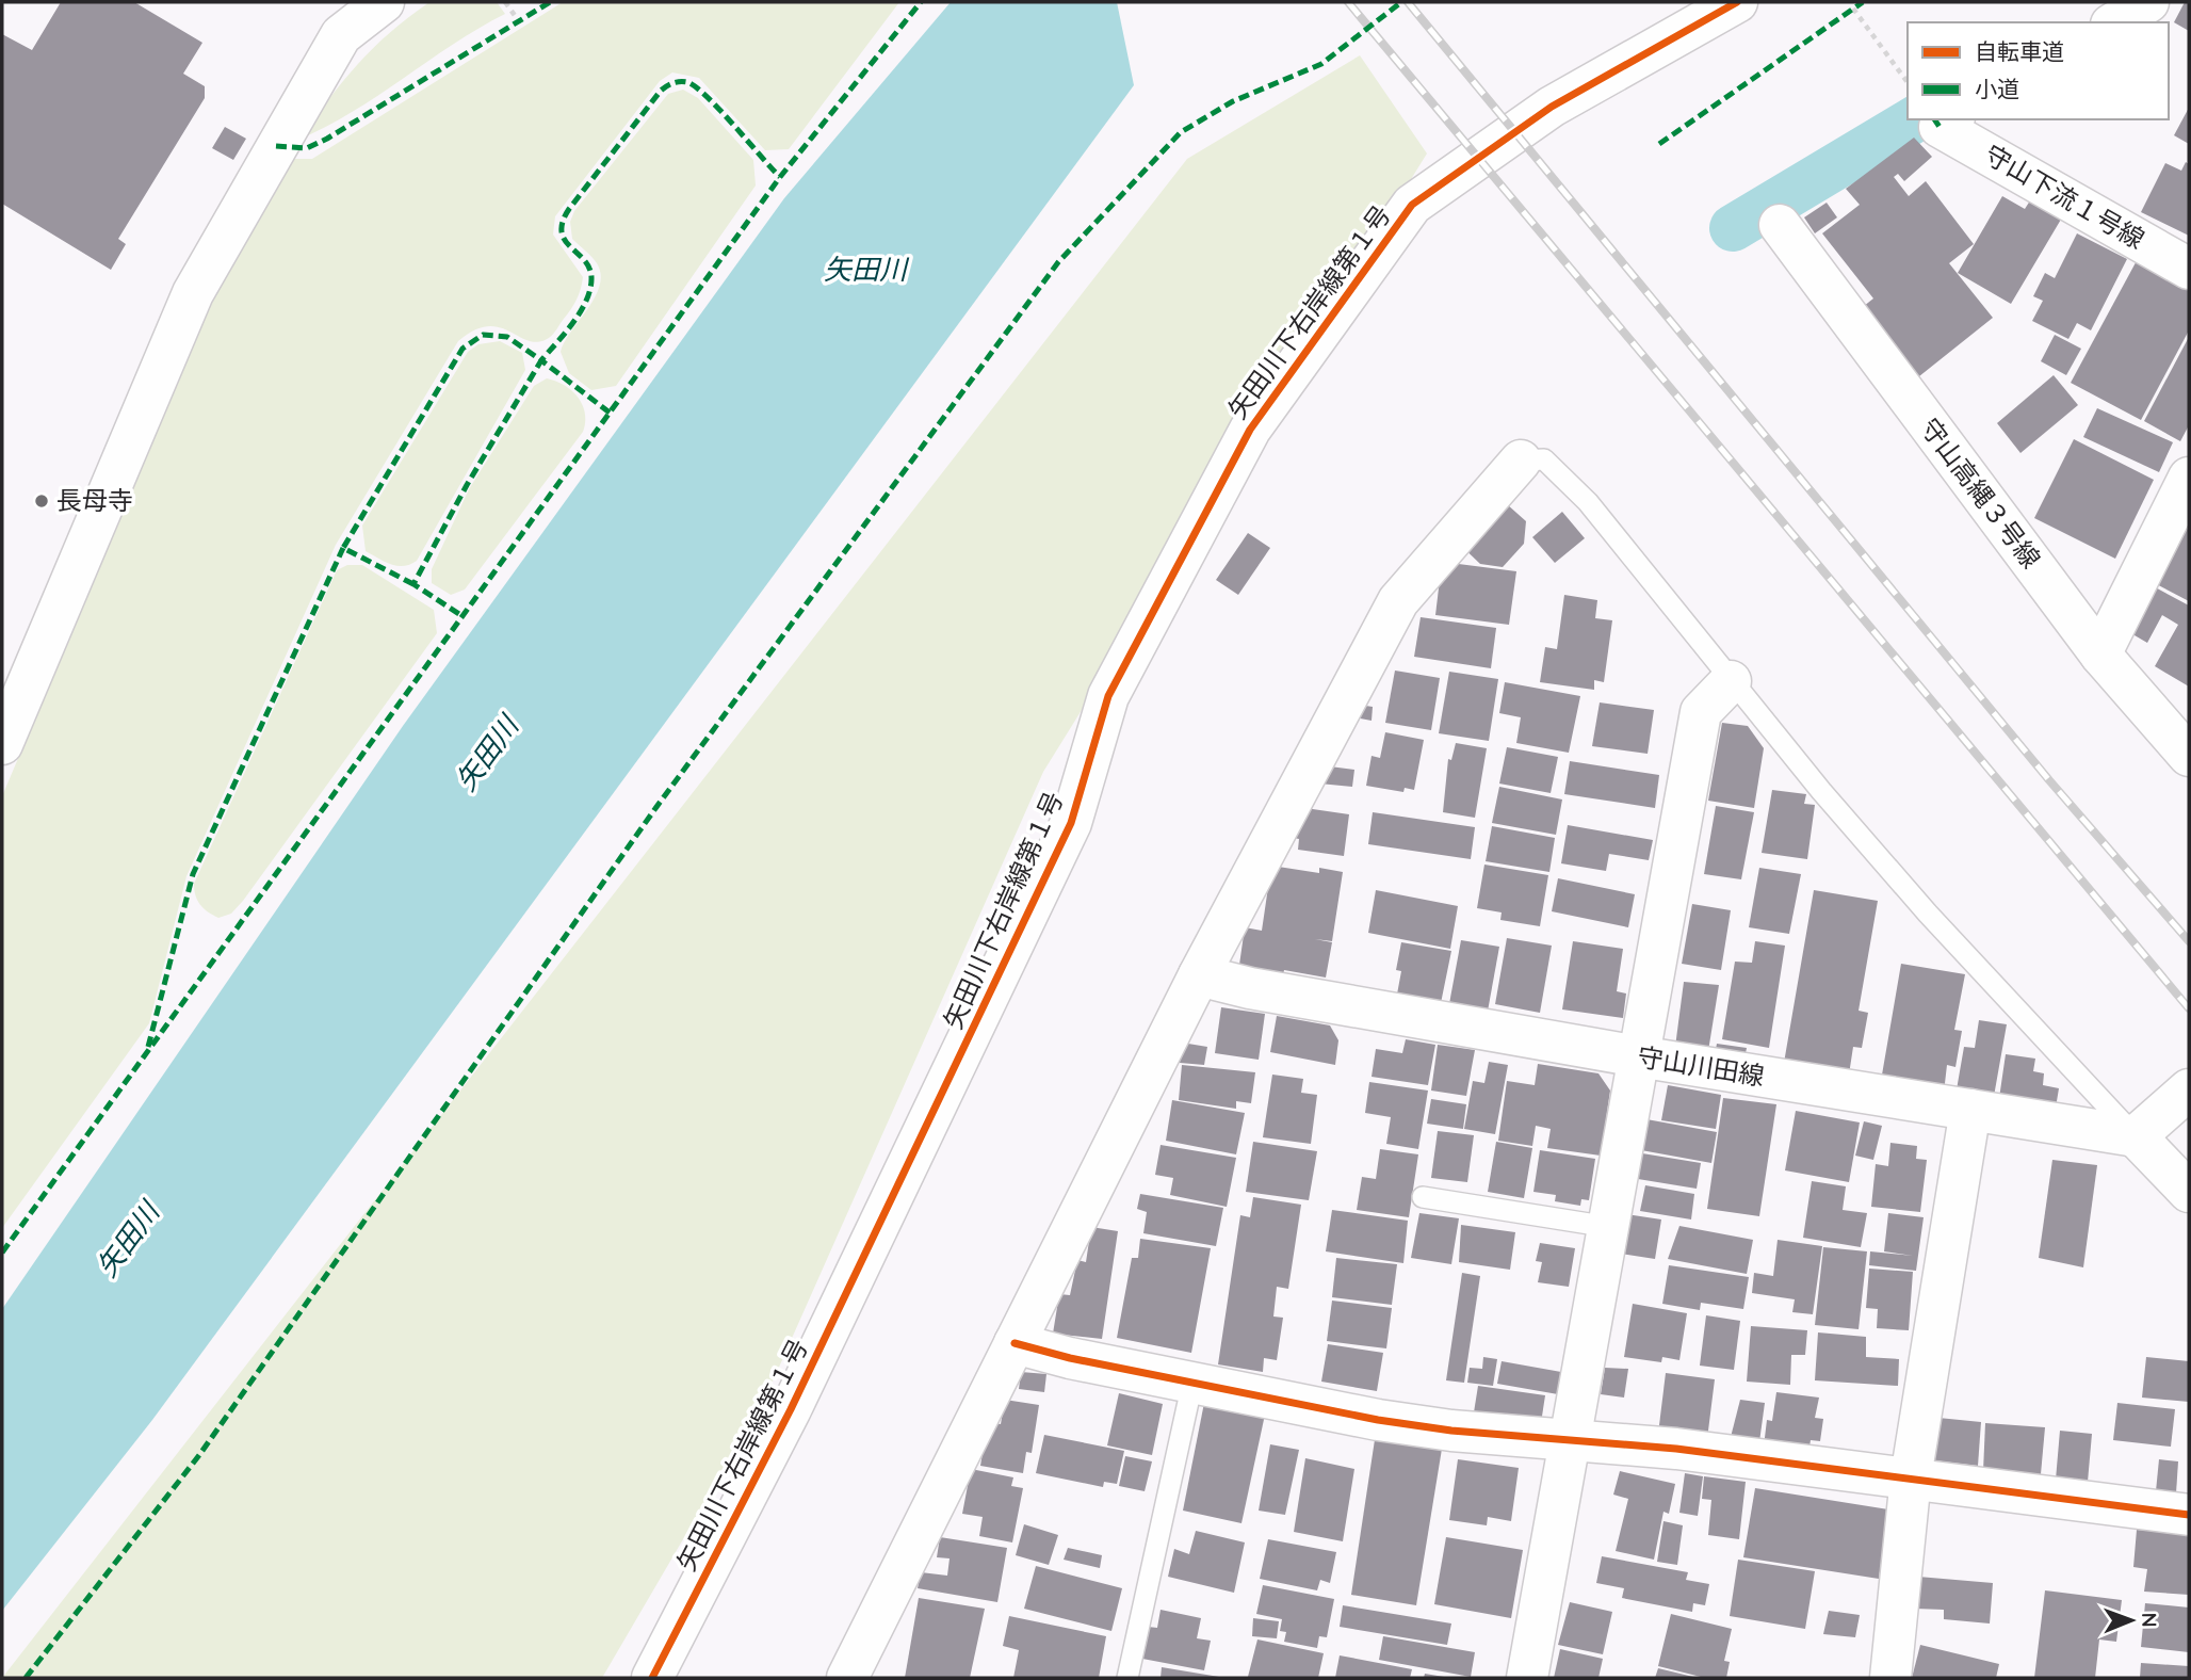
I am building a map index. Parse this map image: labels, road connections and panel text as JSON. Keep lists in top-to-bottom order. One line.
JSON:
{"streets":{"street":["守山下流１号線","矢田川下右岸線第１号","守山高縄３号線","守山川田線"]},"water":["矢田川"],"places":["長母寺"],"legend":["自転車道","小道"],"north":"right"}
